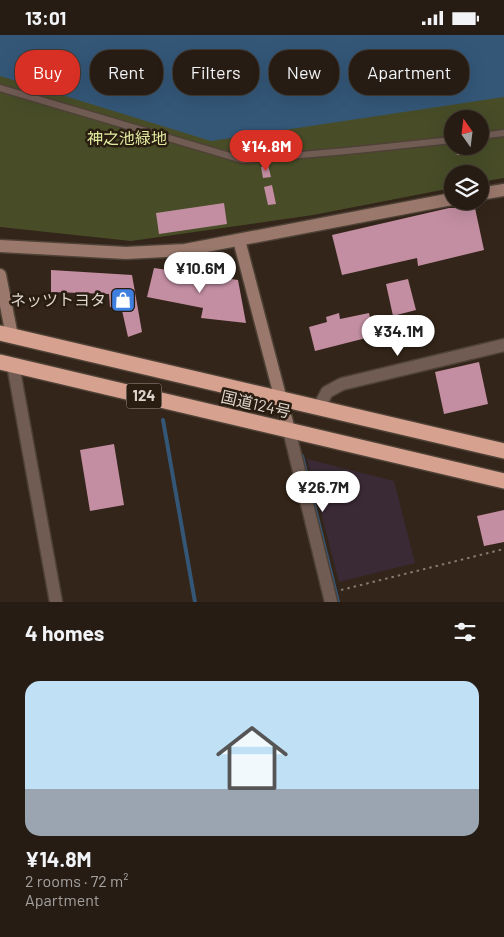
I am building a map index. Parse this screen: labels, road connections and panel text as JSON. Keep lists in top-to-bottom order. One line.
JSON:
{"streets":{"highway":["124","国道124号"]},"parks":["神之池緑地"],"places":{"shop":["ネッツトヨタ"]},"north":"top","page":{"status":"13:01","chip":["Buy","Rent","Filters","New","Apartment"],"price":["¥14.8M","¥10.6M","¥34.1M","¥26.7M"],"heading":"4 homes","list":[{"name":"¥14.8M","note":"2 rooms · 72 m² · Apartment"}]}}
